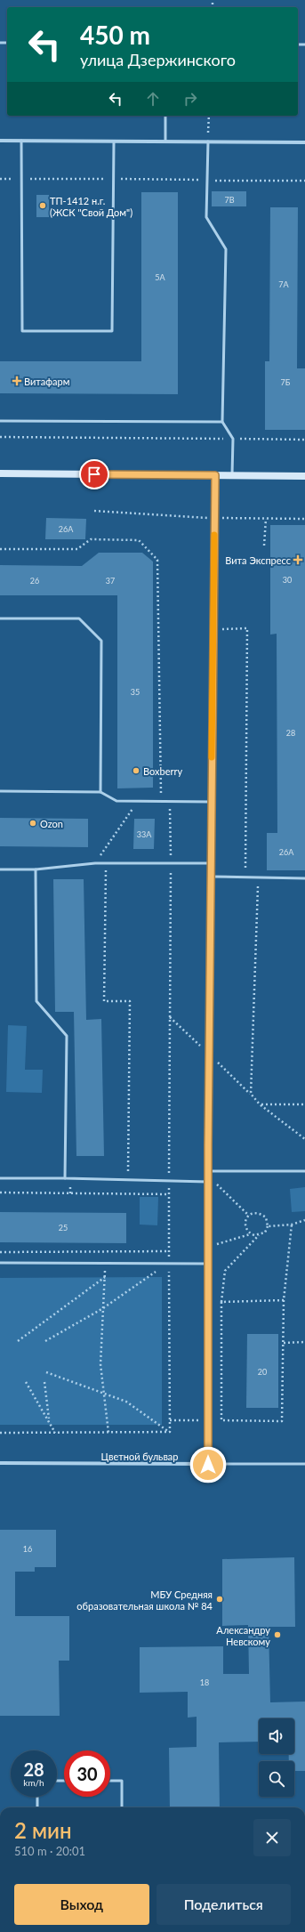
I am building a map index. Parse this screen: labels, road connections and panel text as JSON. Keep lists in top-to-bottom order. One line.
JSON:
{"streets":{"street":["Цветной бульвар"]},"places":{"other":["ТП-1412 н.г. (ЖСК \"Свой Дом\")","Boxberry","Ozon","МБУ Средняя образовательная школа № 84","Александру Невскому"],"health":["Витафарм","Вита Экспресс"]},"house_numbers":["7В","5А","7А","7Б","26А","30","26","37","35","28","33А","26А","25","20","16","18"],"page":{"turn":["450 m","улица Дзержинского"],"speed":"28 km/h","limit":"30","heading":["2 мин","510 m · 20:01"],"buttons":["Выход","Поделиться"]}}
